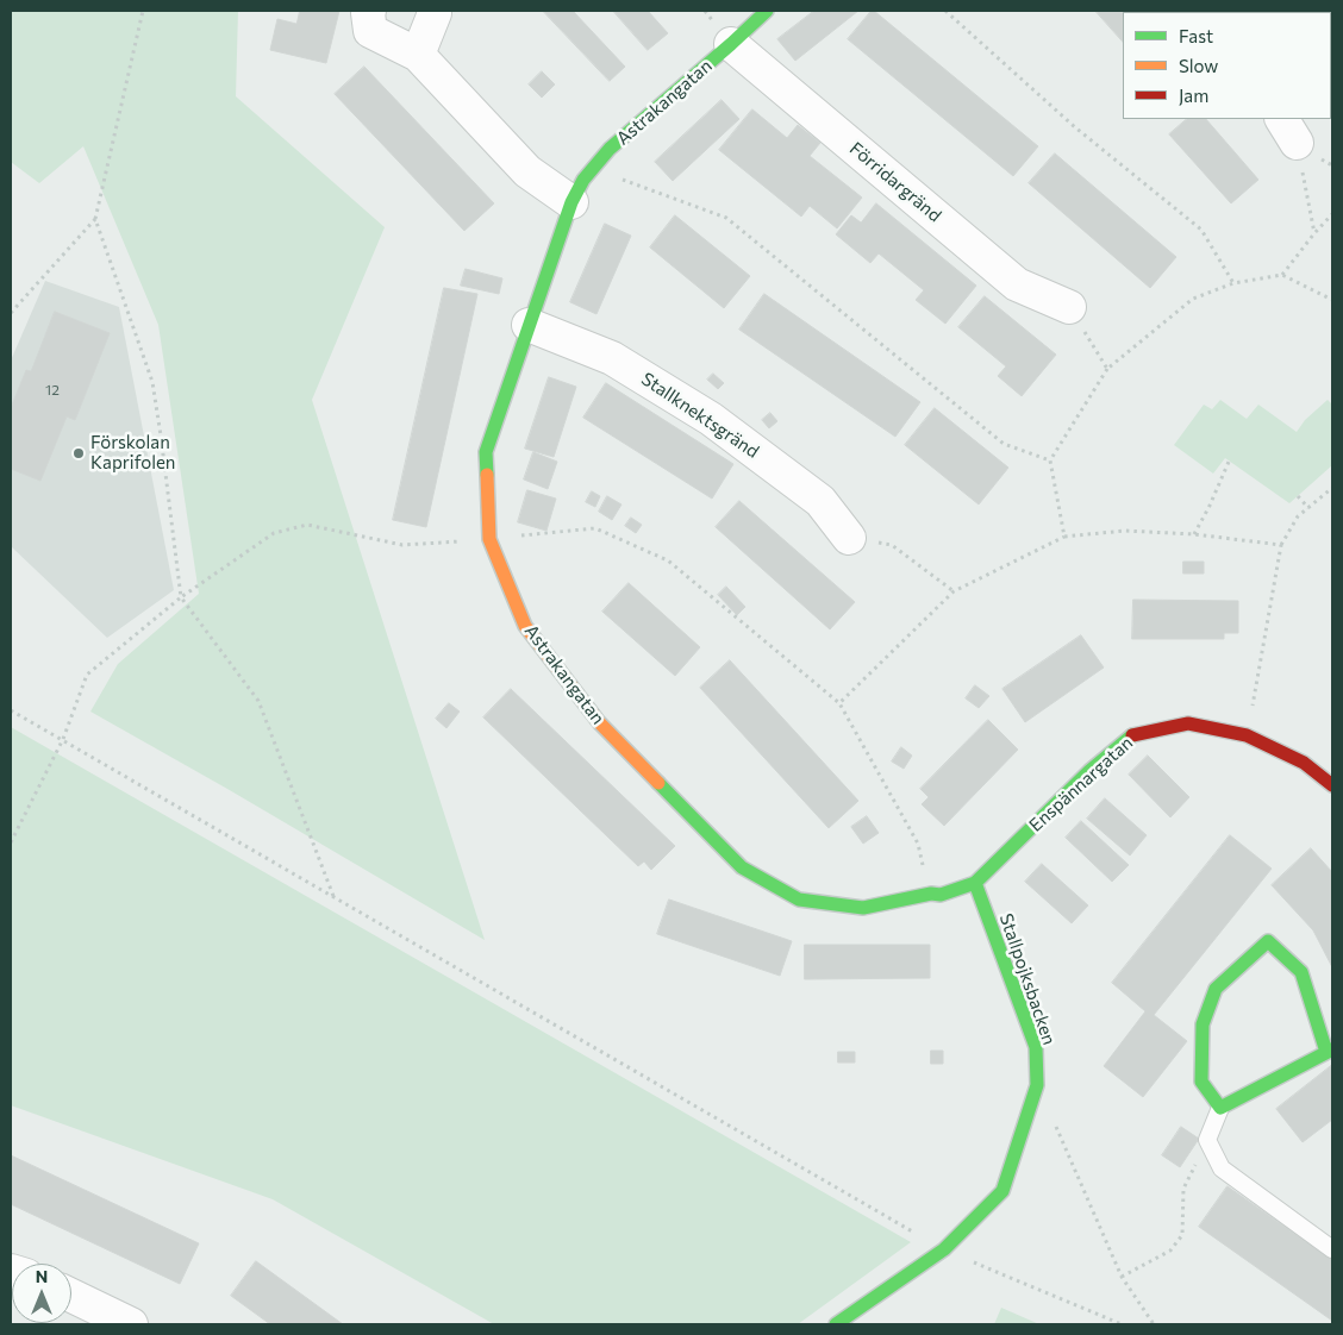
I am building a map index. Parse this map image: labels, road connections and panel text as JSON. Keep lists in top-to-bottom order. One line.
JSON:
{"streets":{"street":["Astrakangatan","Förridargränd","Stallknektsgränd","Enspännargatan","Stallpojksbacken"]},"crossings":[["Astrakangatan","Förridargränd"],["Astrakangatan","Stallknektsgränd"],["Astrakangatan","Enspännargatan"],["Astrakangatan","Stallpojksbacken"],["Enspännargatan","Stallpojksbacken"]],"places":["Förskolan Kaprifolen"],"house_numbers":["12"],"legend":["Fast","Slow","Jam"],"north":"top"}
